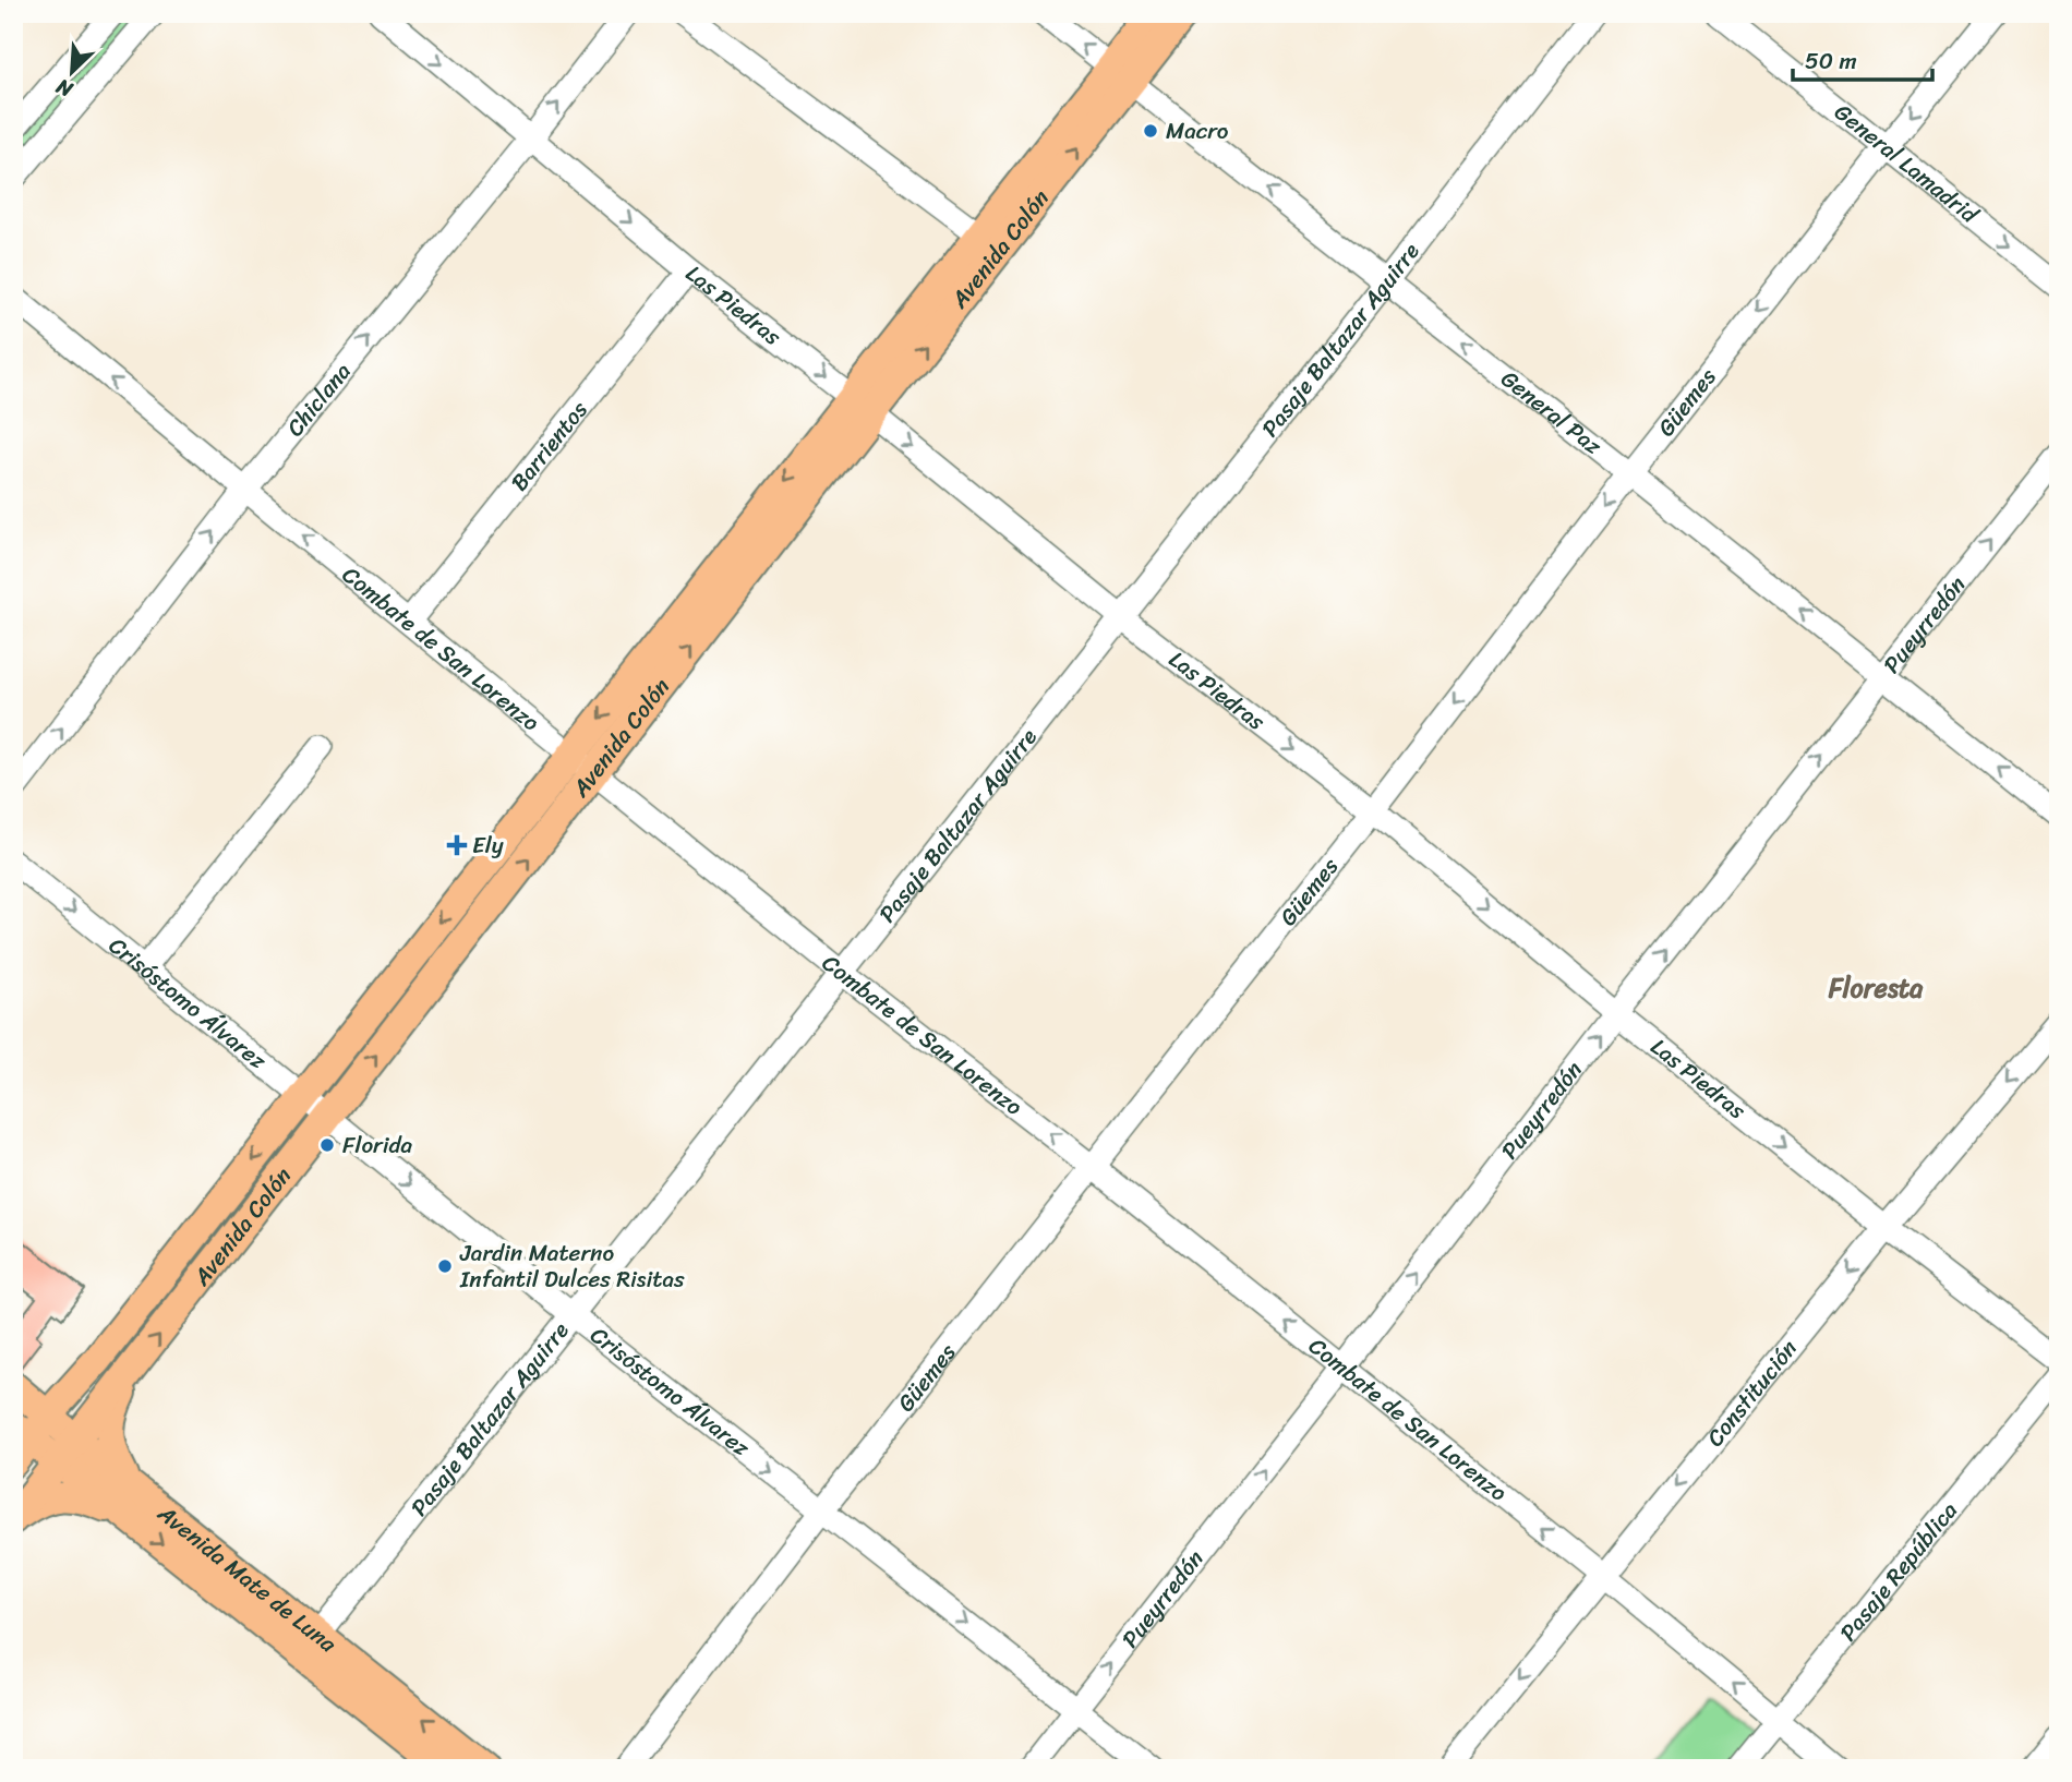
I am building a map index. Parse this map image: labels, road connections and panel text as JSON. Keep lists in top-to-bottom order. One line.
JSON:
{"streets":{"main road":["Avenida Colón","Avenida Mate de Luna"],"street":["General Lamadrid","Las Piedras","Pasaje Baltazar Aguirre","Chiclana","Güemes","General Paz","Barrientos","Pueyrredón","Combate de San Lorenzo","Crisóstomo Álvarez","Constitución","Pasaje República"]},"crossings":[["General Lamadrid","Güemes"],["Avenida Colón","Las Piedras"],["Avenida Colón","General Paz"],["Avenida Colón","Combate de San Lorenzo"],["Avenida Colón","Crisóstomo Álvarez"],["Avenida Colón","Avenida Mate de Luna"],["Las Piedras","Pasaje Baltazar Aguirre"],["Las Piedras","Chiclana"],["Las Piedras","Güemes"],["Las Piedras","Barrientos"],["Las Piedras","Pueyrredón"],["Las Piedras","Constitución"],["Pasaje Baltazar Aguirre","General Paz"],["Pasaje Baltazar Aguirre","Combate de San Lorenzo"],["Pasaje Baltazar Aguirre","Crisóstomo Álvarez"],["Pasaje Baltazar Aguirre","Avenida Mate de Luna"],["Chiclana","Combate de San Lorenzo"],["Güemes","General Paz"],["Güemes","Combate de San Lorenzo"],["Güemes","Crisóstomo Álvarez"],["General Paz","Pueyrredón"],["Barrientos","Combate de San Lorenzo"],["Pueyrredón","Combate de San Lorenzo"],["Pueyrredón","Crisóstomo Álvarez"],["Combate de San Lorenzo","Constitución"],["Combate de San Lorenzo","Pasaje República"]],"one_way":["General Lamadrid","Las Piedras","Chiclana","Güemes","General Paz","Pueyrredón","Combate de San Lorenzo","Crisóstomo Álvarez","Constitución"],"districts":["Floresta"],"places":{"other":["Macro","Florida","Jardin Materno Infantil Dulces Risitas"],"health":["Ely"]},"scale_bar":"50 m","north":"bottom left"}
